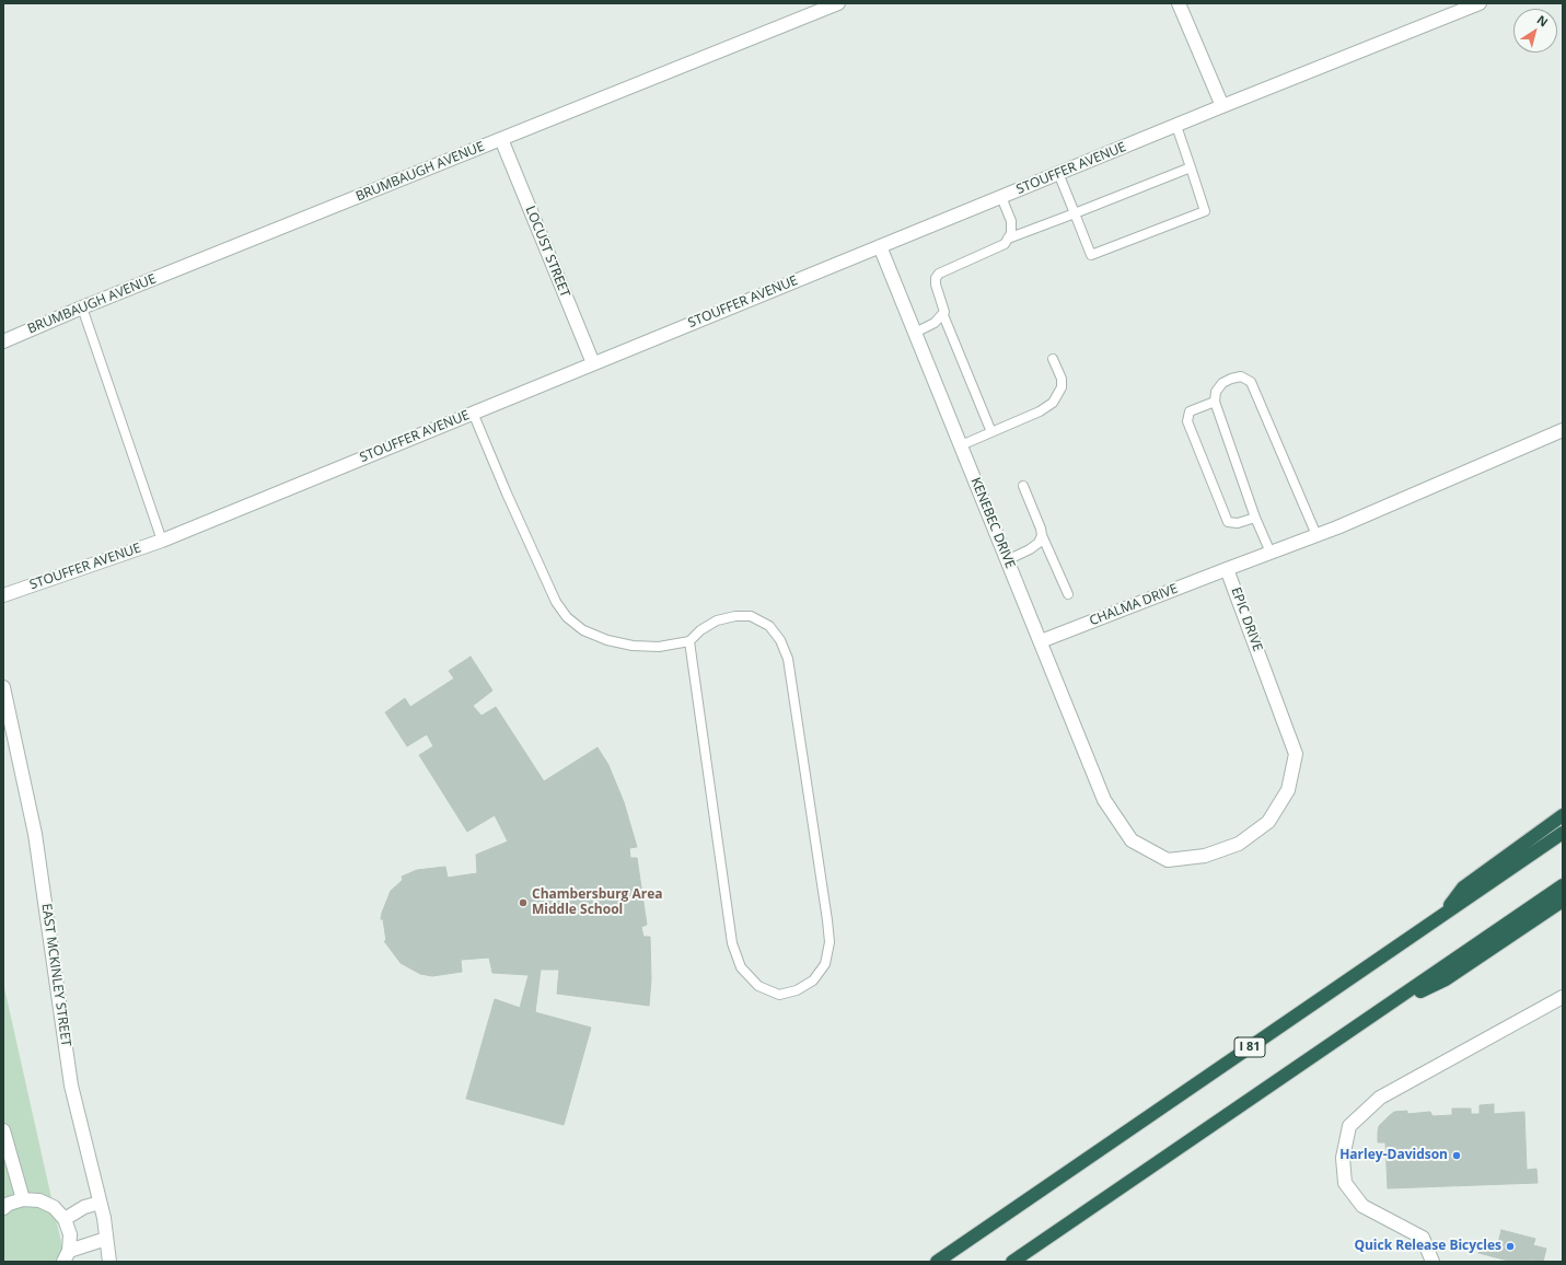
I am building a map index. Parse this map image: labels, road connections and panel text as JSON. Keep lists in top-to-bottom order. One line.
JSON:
{"streets":{"highway":["I 81"],"street":["STOUFFER AVENUE","BRUMBAUGH AVENUE","LOCUST STREET","KENEBEC DRIVE","CHALMA DRIVE","EPIC DRIVE","EAST MCKINLEY STREET"]},"crossings":[["STOUFFER AVENUE","LOCUST STREET"],["STOUFFER AVENUE","KENEBEC DRIVE"],["BRUMBAUGH AVENUE","LOCUST STREET"],["KENEBEC DRIVE","CHALMA DRIVE"],["KENEBEC DRIVE","EPIC DRIVE"],["CHALMA DRIVE","EPIC DRIVE"]],"places":["Chambersburg Area Middle School","Harley-Davidson","Quick Release Bicycles"],"north":"top right"}
